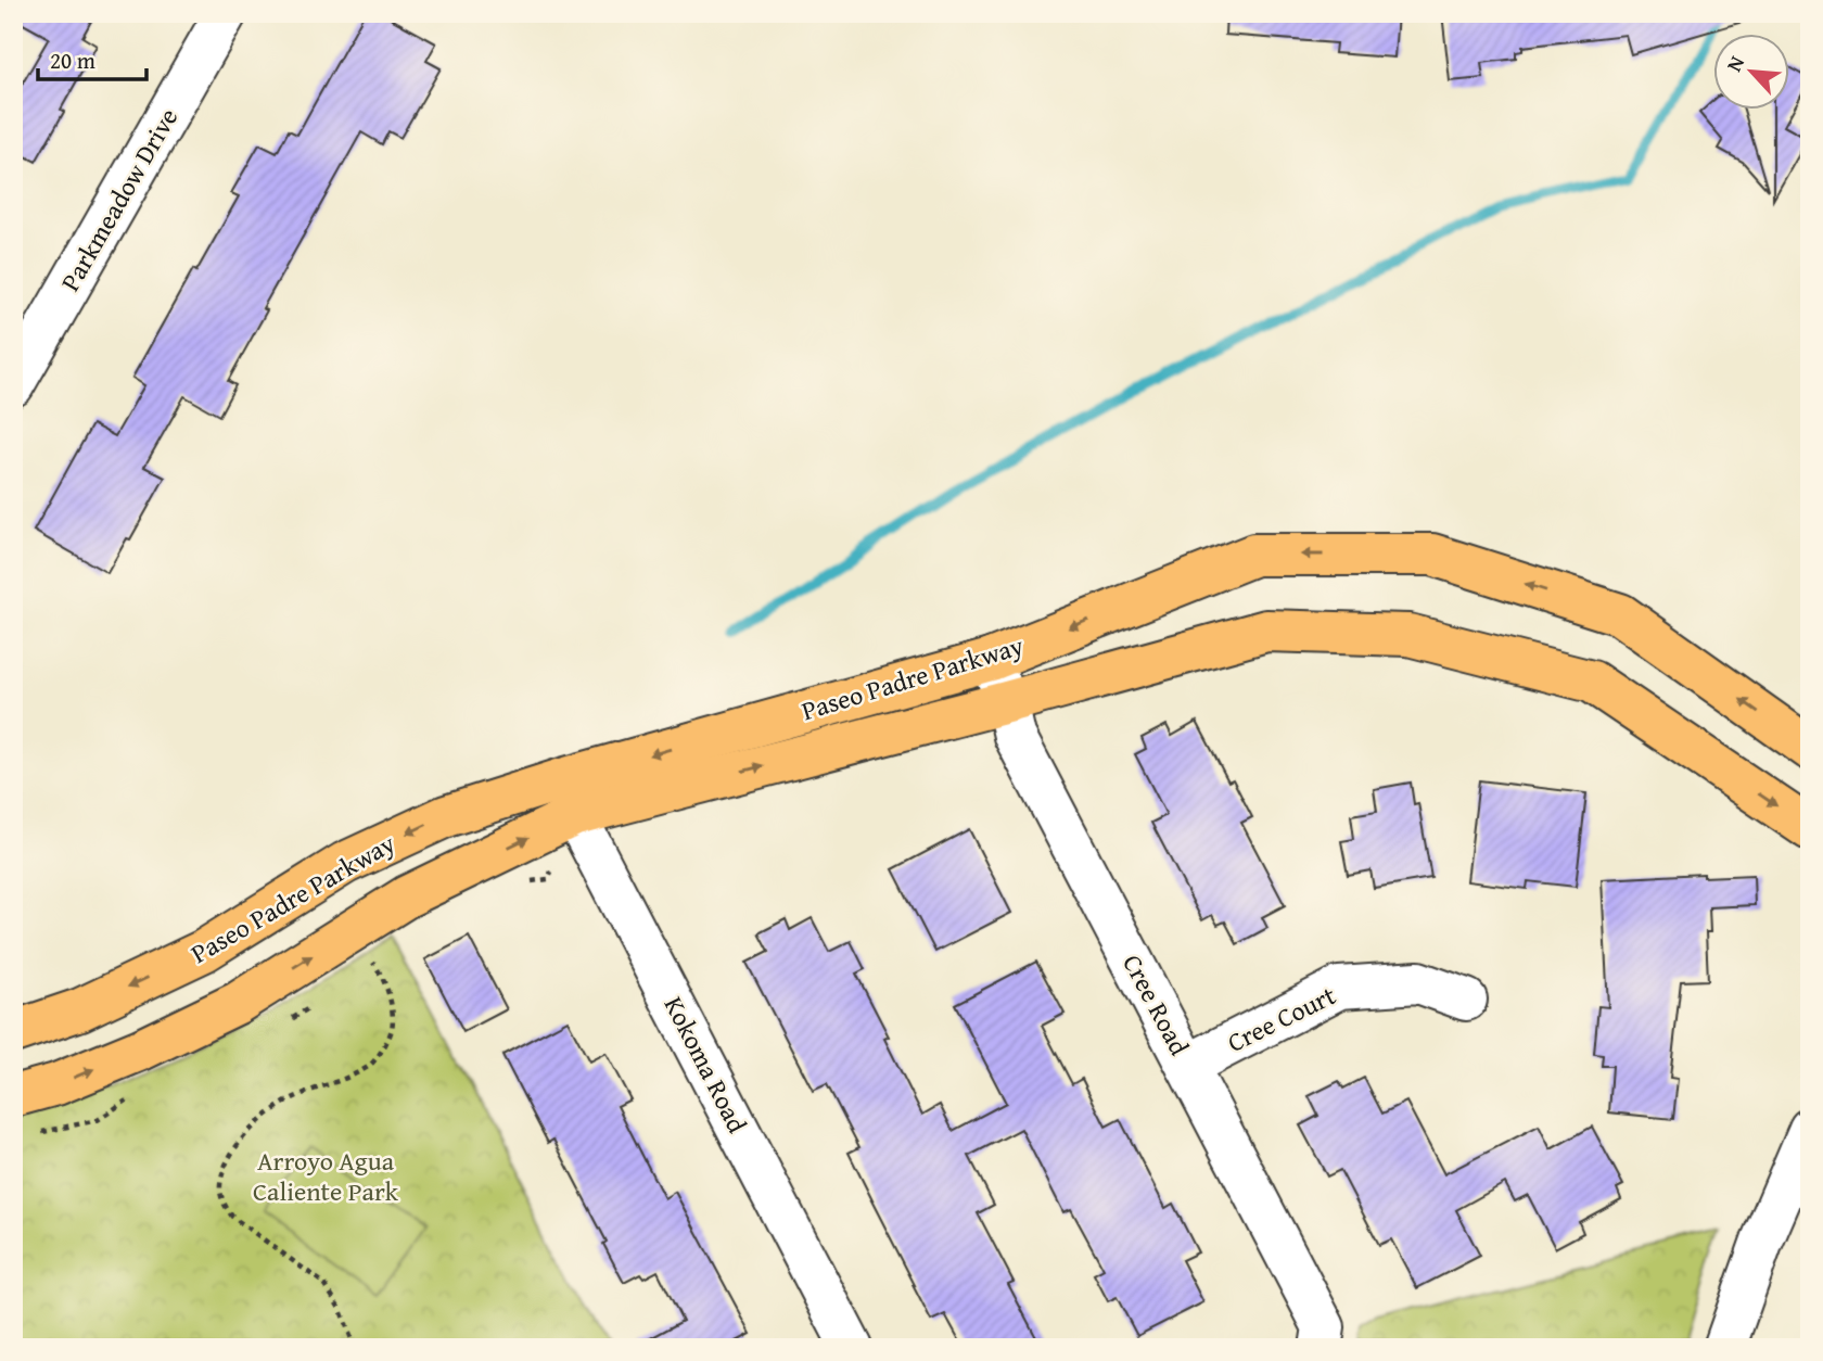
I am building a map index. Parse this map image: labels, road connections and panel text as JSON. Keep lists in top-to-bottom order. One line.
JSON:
{"streets":{"main road":["Paseo Padre Parkway"],"street":["Parkmeadow Drive","Cree Road","Cree Court","Kokoma Road"]},"crossings":[["Paseo Padre Parkway","Cree Road"],["Paseo Padre Parkway","Kokoma Road"],["Cree Road","Cree Court"]],"parks":["Arroyo Agua Caliente Park"],"scale_bar":"20 m","north":"top left"}
